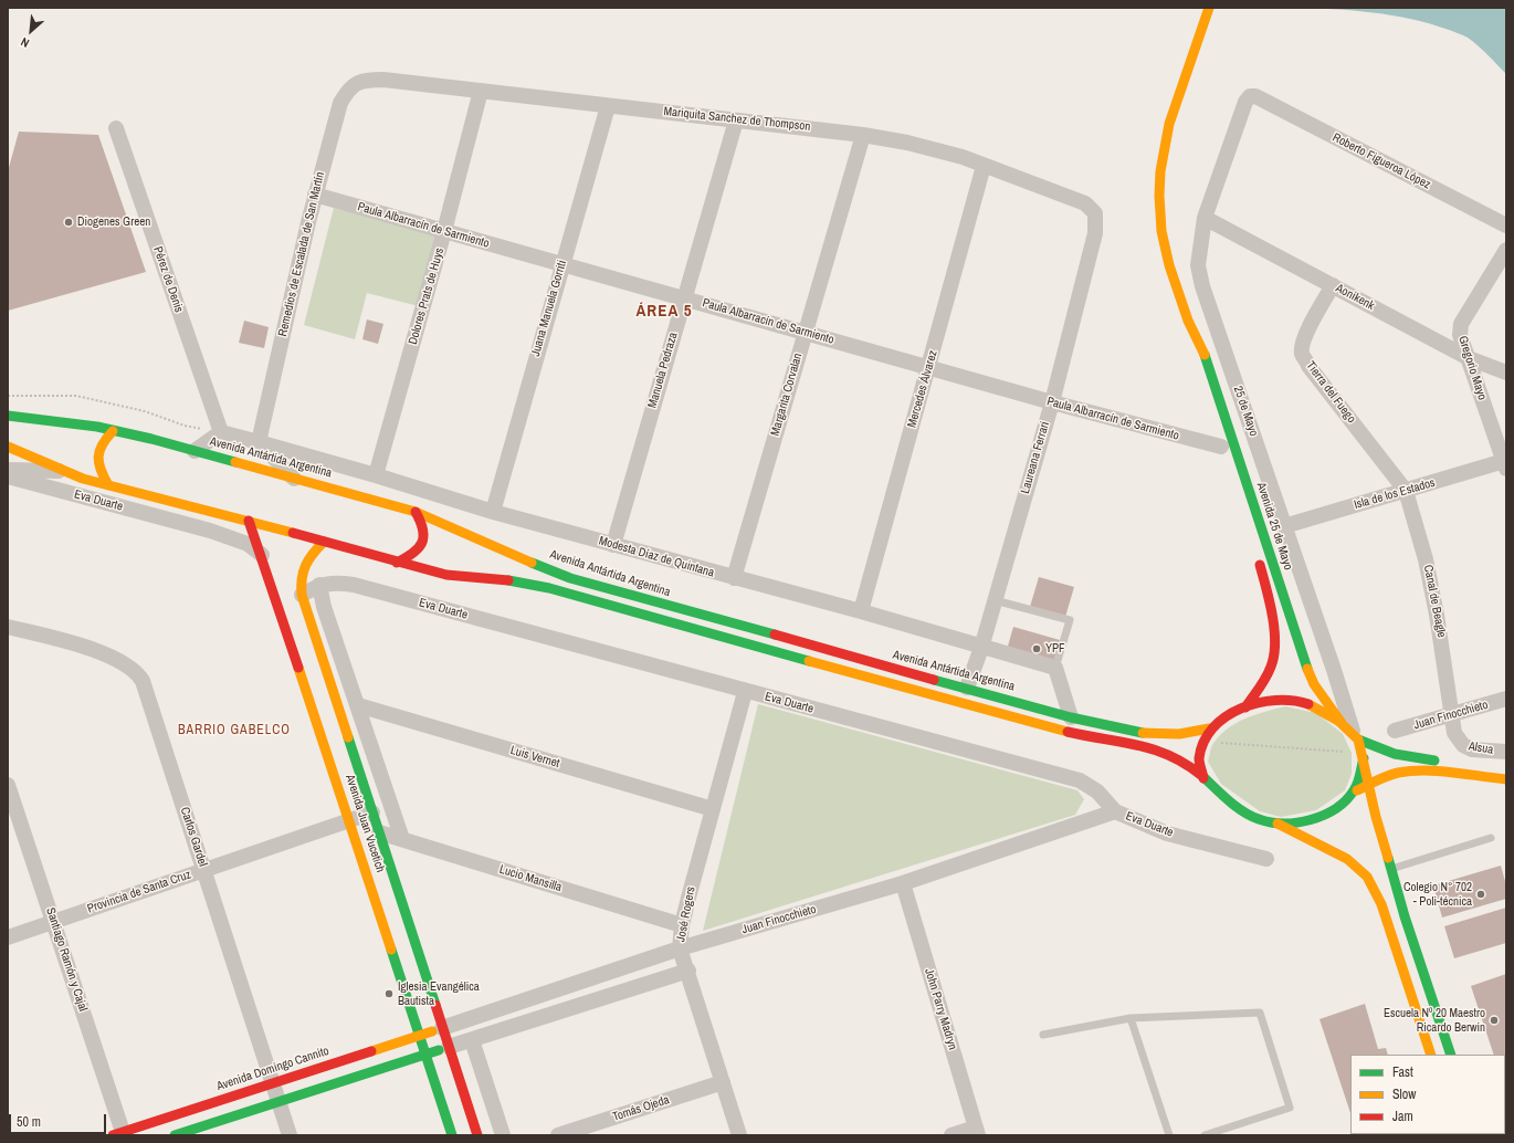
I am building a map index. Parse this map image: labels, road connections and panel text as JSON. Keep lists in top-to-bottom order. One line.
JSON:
{"streets":{"main road":["Avenida Antártida Argentina","Avenida 25 de Mayo","Avenida Juan Vucetich","Avenida Domingo Cannito"],"street":["Mariquita Sanchez de Thompson","Roberto Figueroa López","Paula Albarracín de Sarmiento","Remedios de Escalada de San Martín","Pérez de Denis","Dolores Prats de Huys","Aonikenk","Juana Manuela Gorriti","Gregorio Mayo","Manuela Pedraza","Mercedes Álvarez","Tierra del Fuego","Margarita Corvalan","25 de Mayo","Laureana Ferrari","Isla de los Estados","Eva Duarte","Modesta Díaz de Quintana","Canal de Beagle","Juan Finocchieto","Alsua","Luis Vernet","Carlos Gardel","Lucio Mansilla","Provincia de Santa Cruz","José Rogers","Santiago Ramón y Cajal","John Parry Madryn","Tomás Ojeda"]},"crossings":[["Mariquita Sanchez de Thompson","Remedios de Escalada de San Martín"],["Mariquita Sanchez de Thompson","Dolores Prats de Huys"],["Mariquita Sanchez de Thompson","Juana Manuela Gorriti"],["Mariquita Sanchez de Thompson","Manuela Pedraza"],["Mariquita Sanchez de Thompson","Mercedes Álvarez"],["Mariquita Sanchez de Thompson","Margarita Corvalan"],["Mariquita Sanchez de Thompson","Laureana Ferrari"],["Roberto Figueroa López","25 de Mayo"],["Paula Albarracín de Sarmiento","Remedios de Escalada de San Martín"],["Paula Albarracín de Sarmiento","Dolores Prats de Huys"],["Paula Albarracín de Sarmiento","Juana Manuela Gorriti"],["Paula Albarracín de Sarmiento","Manuela Pedraza"],["Paula Albarracín de Sarmiento","Mercedes Álvarez"],["Paula Albarracín de Sarmiento","Margarita Corvalan"],["Paula Albarracín de Sarmiento","Laureana Ferrari"],["Remedios de Escalada de San Martín","Modesta Díaz de Quintana"],["Pérez de Denis","Modesta Díaz de Quintana"],["Dolores Prats de Huys","Modesta Díaz de Quintana"],["Aonikenk","Gregorio Mayo"],["Aonikenk","Tierra del Fuego"],["Aonikenk","25 de Mayo"],["Juana Manuela Gorriti","Modesta Díaz de Quintana"],["Gregorio Mayo","Isla de los Estados"],["Manuela Pedraza","Modesta Díaz de Quintana"],["Mercedes Álvarez","Modesta Díaz de Quintana"],["Tierra del Fuego","Isla de los Estados"],["Tierra del Fuego","Canal de Beagle"],["Margarita Corvalan","Modesta Díaz de Quintana"],["25 de Mayo","Avenida Antártida Argentina"],["25 de Mayo","Isla de los Estados"],["25 de Mayo","Avenida 25 de Mayo"],["Avenida Antártida Argentina","Laureana Ferrari"],["Avenida Antártida Argentina","Avenida 25 de Mayo"],["Laureana Ferrari","Modesta Díaz de Quintana"],["Isla de los Estados","Canal de Beagle"],["Eva Duarte","Juan Finocchieto"],["Eva Duarte","Avenida Juan Vucetich"],["Eva Duarte","José Rogers"],["Canal de Beagle","Juan Finocchieto"],["Canal de Beagle","Alsua"],["Juan Finocchieto","Alsua"],["Juan Finocchieto","Avenida Juan Vucetich"],["Juan Finocchieto","José Rogers"],["Juan Finocchieto","John Parry Madryn"],["Juan Finocchieto","Avenida Domingo Cannito"],["Luis Vernet","José Rogers"],["Avenida Juan Vucetich","Lucio Mansilla"],["Avenida Juan Vucetich","Provincia de Santa Cruz"],["Avenida Juan Vucetich","Avenida Domingo Cannito"],["Carlos Gardel","Provincia de Santa Cruz"],["Carlos Gardel","Avenida Domingo Cannito"],["Lucio Mansilla","José Rogers"],["Provincia de Santa Cruz","Santiago Ramón y Cajal"],["José Rogers","Tomás Ojeda"],["Santiago Ramón y Cajal","Avenida Domingo Cannito"]],"districts":["ÁREA 5","BARRIO GABELCO"],"places":["Diogenes Green","YPF","Colegio N° 702 - Poli-técnica","Iglesia Evangélica Bautista","Escuela Nº 20 Maestro Ricardo Berwin"],"legend":["Fast","Slow","Jam"],"scale_bar":"50 m","north":"bottom left"}
